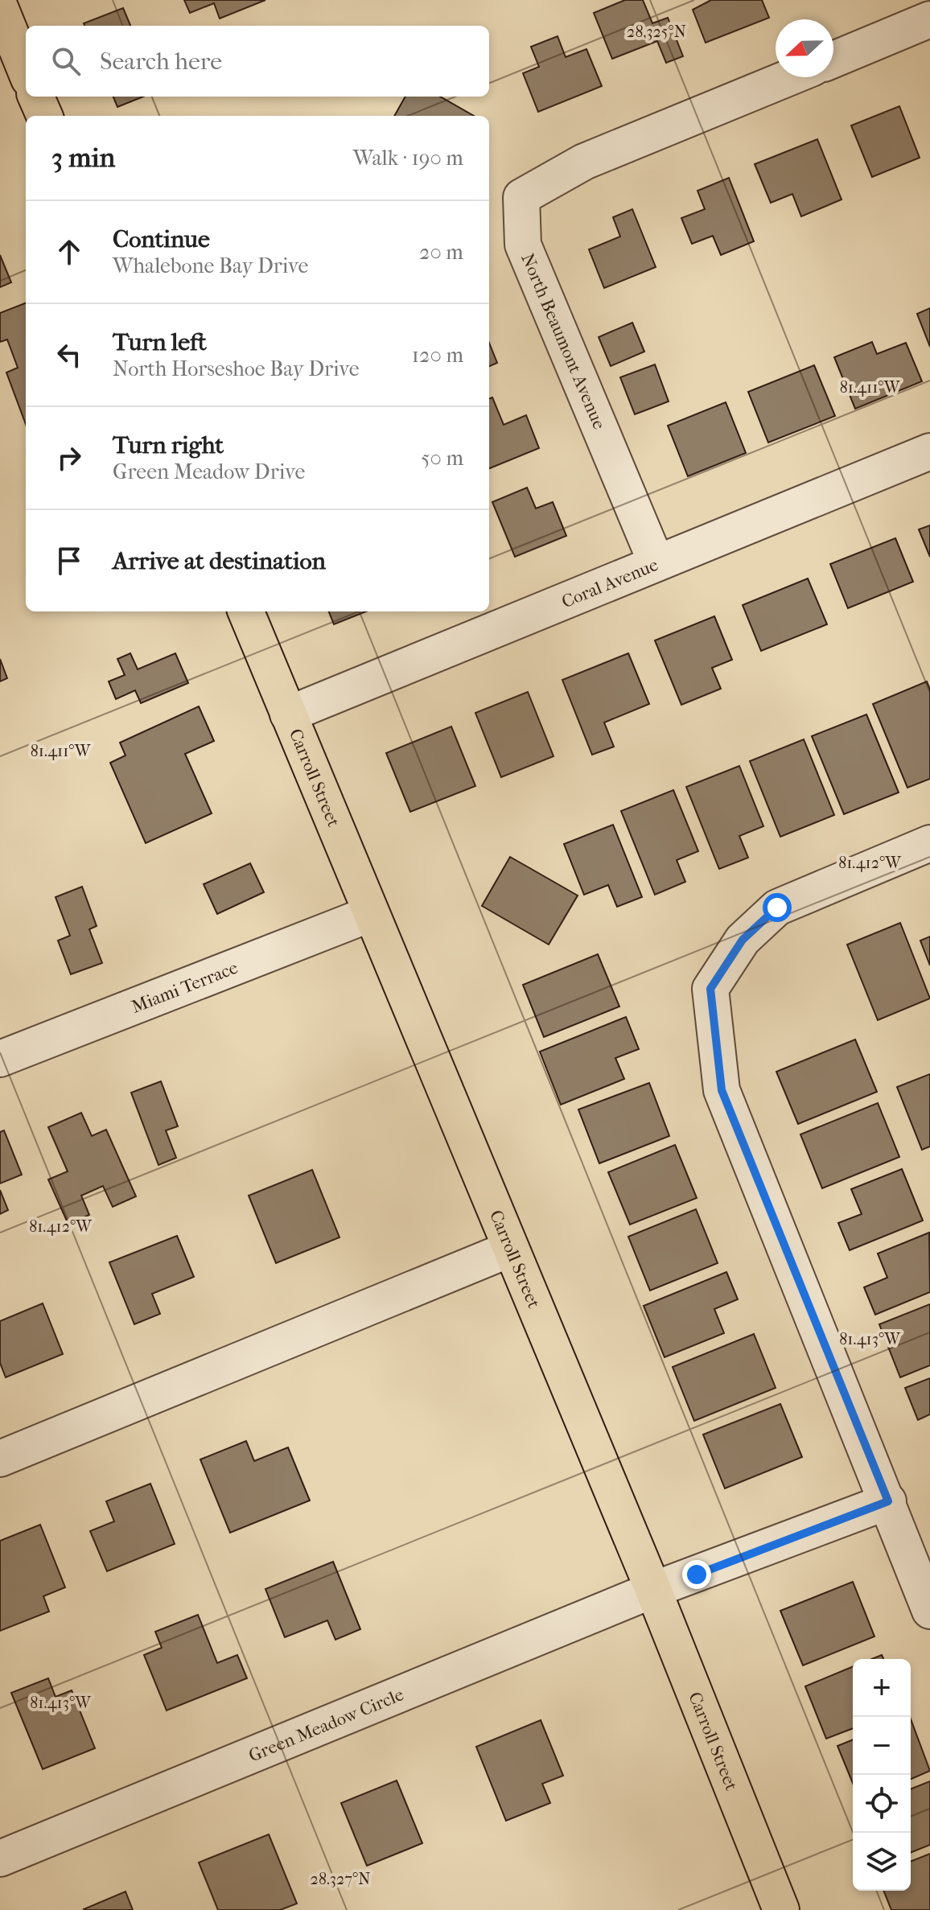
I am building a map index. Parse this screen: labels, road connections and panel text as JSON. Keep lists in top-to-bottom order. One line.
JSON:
{"streets":{"main road":["Carroll Street"],"street":["North Beaumont Avenue","Coral Avenue","Miami Terrace","Green Meadow Circle"]},"crossings":[["North Beaumont Avenue","Coral Avenue"],["Coral Avenue","Carroll Street"],["Carroll Street","Miami Terrace"],["Carroll Street","Green Meadow Circle"]],"north":"left","page":{"search":"Search here","heading":["3 min","Walk · 190 m"],"list":[["Continue","Whalebone Bay Drive","20 m"],["Turn left","North Horseshoe Bay Drive","120 m"],["Turn right","Green Meadow Drive","50 m"],"Arrive at destination"],"map_buttons":["+","−"]},"coordinates":["28.325°N","81.411°W","81.412°W","81.413°W","28.327°N"]}
